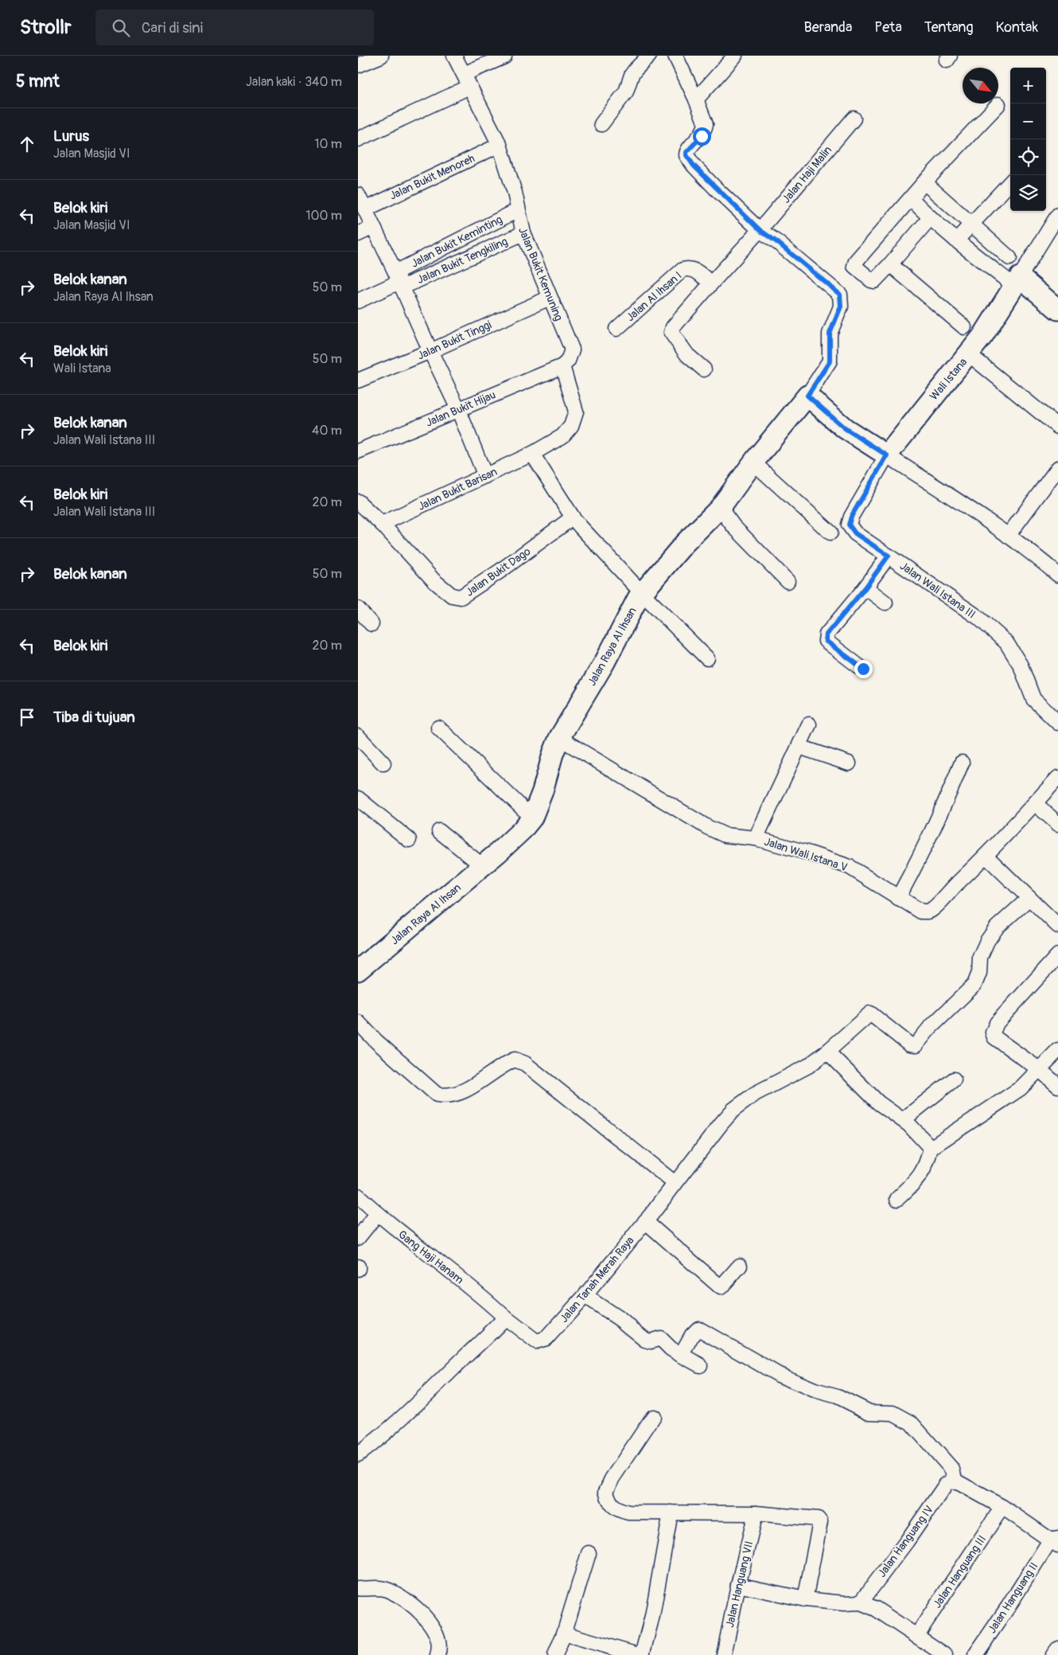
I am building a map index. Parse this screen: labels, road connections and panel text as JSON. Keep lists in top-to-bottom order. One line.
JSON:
{"streets":{"street":["Jalan Haji Malin","Jalan Bukit Menoreh","Jalan Bukit Keminting","Jalan Bukit Tengkiling","Jalan Bukit Kemuning","Jalan Al Ihsan I","Jalan Bukit Tinggi","Wali Istana","Jalan Bukit Hijau","Jalan Bukit Barisan","Jalan Bukit Dago","Jalan Wali Istana III","Jalan Raya Al Ihsan","Jalan Wali Istana V","Gang Haji Hanam","Jalan Tanah Merah Raya","Jalan Hanguang IV","Jalan Hanguang III","Jalan Hanguang VII","Jalan Hanguang II"]},"crossings":[["Jalan Haji Malin","Jalan Raya Al Ihsan"],["Jalan Bukit Menoreh","Jalan Bukit Kemuning"],["Jalan Bukit Keminting","Jalan Bukit Tengkiling"],["Jalan Bukit Keminting","Jalan Bukit Kemuning"],["Jalan Bukit Tengkiling","Jalan Bukit Kemuning"],["Jalan Bukit Kemuning","Jalan Bukit Tinggi"],["Jalan Bukit Kemuning","Jalan Bukit Hijau"],["Wali Istana","Jalan Wali Istana III"],["Jalan Bukit Barisan","Jalan Bukit Dago"],["Jalan Raya Al Ihsan","Jalan Wali Istana V"],["Gang Haji Hanam","Jalan Tanah Merah Raya"]],"north":"bottom right","page":{"header":"Strollr","search":"Cari di sini","nav":["Beranda","Peta","Tentang","Kontak"],"heading":["5 mnt","Jalan kaki · 340 m"],"map_buttons":["+","−"],"list":[["Lurus","Jalan Masjid VI","10 m"],["Belok kiri","Jalan Masjid VI","100 m"],["Belok kanan","Jalan Raya Al Ihsan","50 m"],["Belok kiri","Wali Istana","50 m"],["Belok kanan","Jalan Wali Istana III","40 m"],["Belok kiri","Jalan Wali Istana III","20 m"],["Belok kanan","50 m"],["Belok kiri","20 m"],"Tiba di tujuan"]}}
